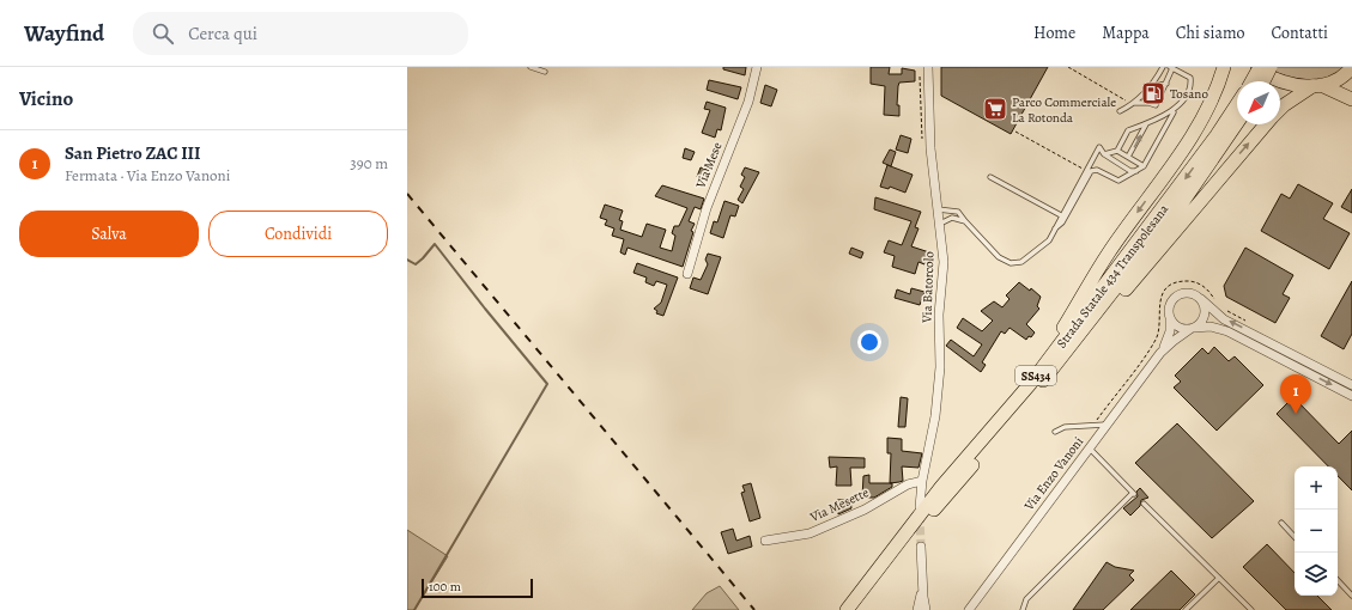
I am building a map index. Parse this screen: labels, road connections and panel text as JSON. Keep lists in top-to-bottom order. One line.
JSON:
{"streets":{"main road":["Strada Statale 434 Transpolesana","SS434"],"street":["Via Mese","Via Batorcolo","Via Enzo Vanoni","Via Mesette"]},"crossings":[["Via Batorcolo","Via Mesette"]],"places":{"fuel station":["Tosano"],"supermarket":["Parco Commerciale La Rotonda"]},"scale_bar":"100 m","north":"bottom left","page":{"header":"Wayfind","search":"Cerca qui","nav":["Home","Mappa","Chi siamo","Contatti"],"heading":"Vicino","list":[{"mark":"1","name":"San Pietro ZAC III","note":"Fermata · Via Enzo Vanoni","value":"390 m"}],"buttons":["Salva","Condividi"],"pins":"1","map_buttons":["+","−"],"scale":"100 m"}}
